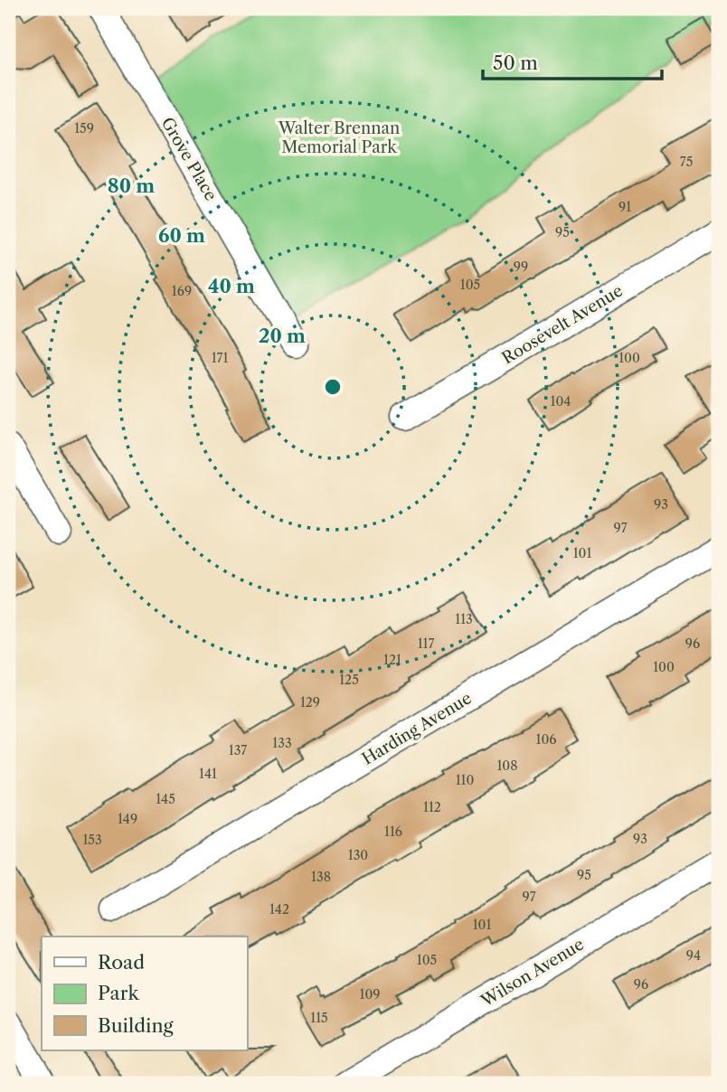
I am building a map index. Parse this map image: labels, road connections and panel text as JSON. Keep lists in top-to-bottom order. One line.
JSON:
{"streets":{"street":["Grove Place","Roosevelt Avenue","Harding Avenue","Wilson Avenue"]},"parks":["Walter Brennan Memorial Park"],"house_numbers":["159","75","91","95","99","105","169","171","100","104","93","97","101","113","117","96","121","100","125","129","106","133","137","108","141","110","145","112","149","116","93","153","130","95","138","97","142","101","94","105","96","109","115"],"legend":["Road","Park","Building"],"scale_bar":"50 m","rings":["80 m","60 m","40 m","20 m"]}
